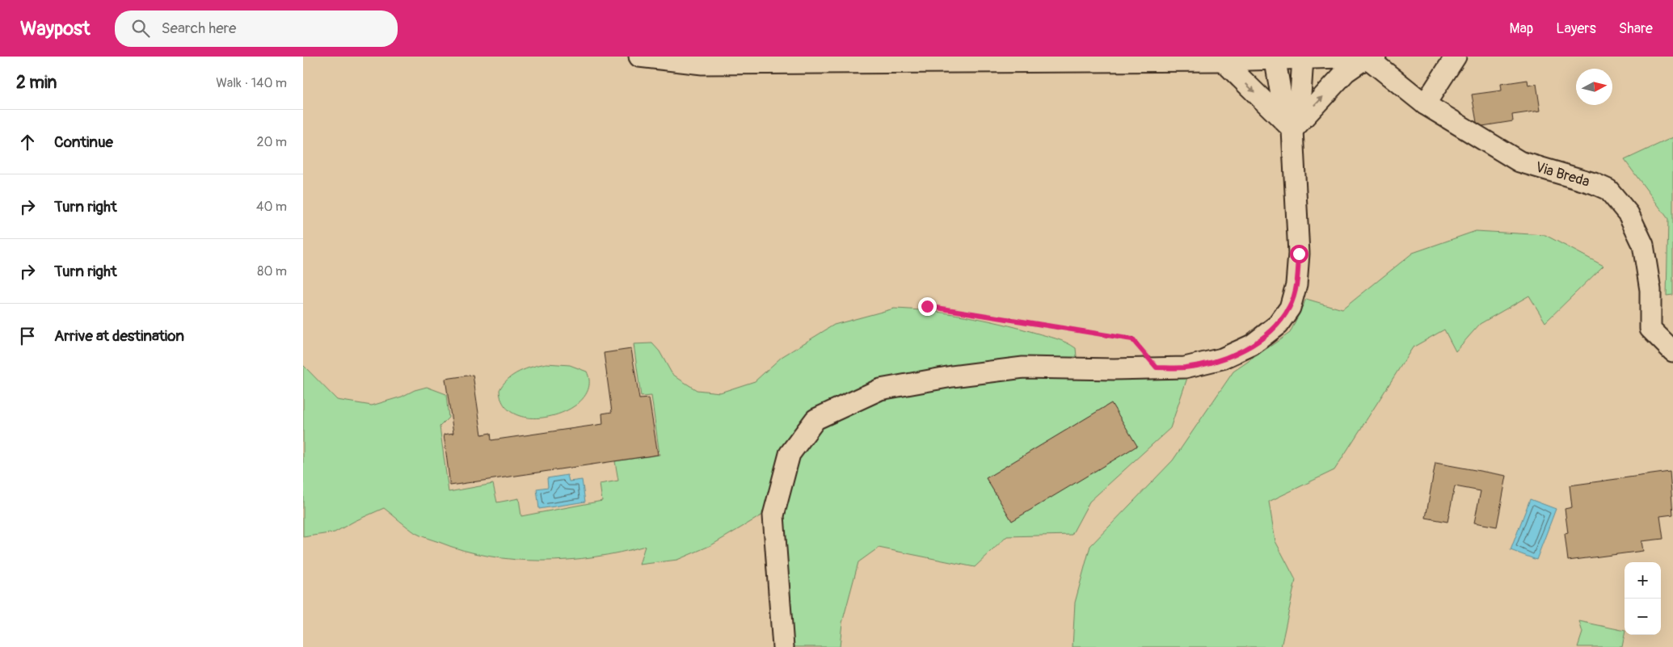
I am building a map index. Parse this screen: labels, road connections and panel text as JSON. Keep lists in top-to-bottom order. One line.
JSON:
{"streets":{"street":["Via Breda"]},"north":"right","page":{"header":"Waypost","search":"Search here","nav":["Map","Layers","Share"],"heading":["2 min","Walk · 140 m"],"list":[["Continue","20 m"],["Turn right","40 m"],["Turn right","80 m"],"Arrive at destination"],"map_buttons":["+","−"]}}
